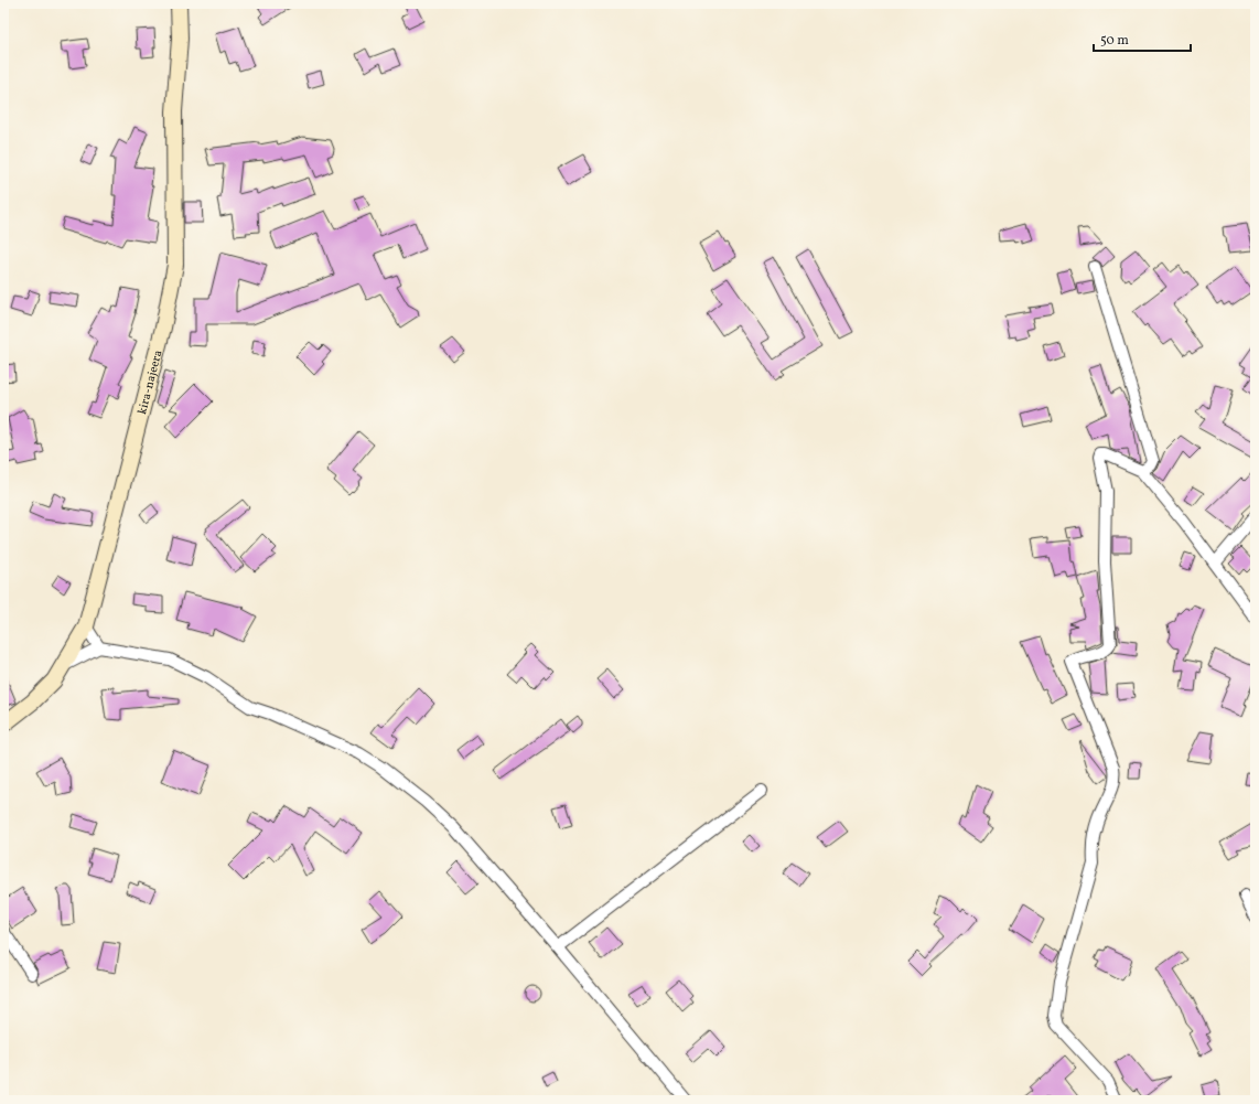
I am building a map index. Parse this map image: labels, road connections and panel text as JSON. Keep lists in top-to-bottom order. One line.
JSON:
{"streets":{"street":["kira-najeera"]},"scale_bar":"50 m"}
